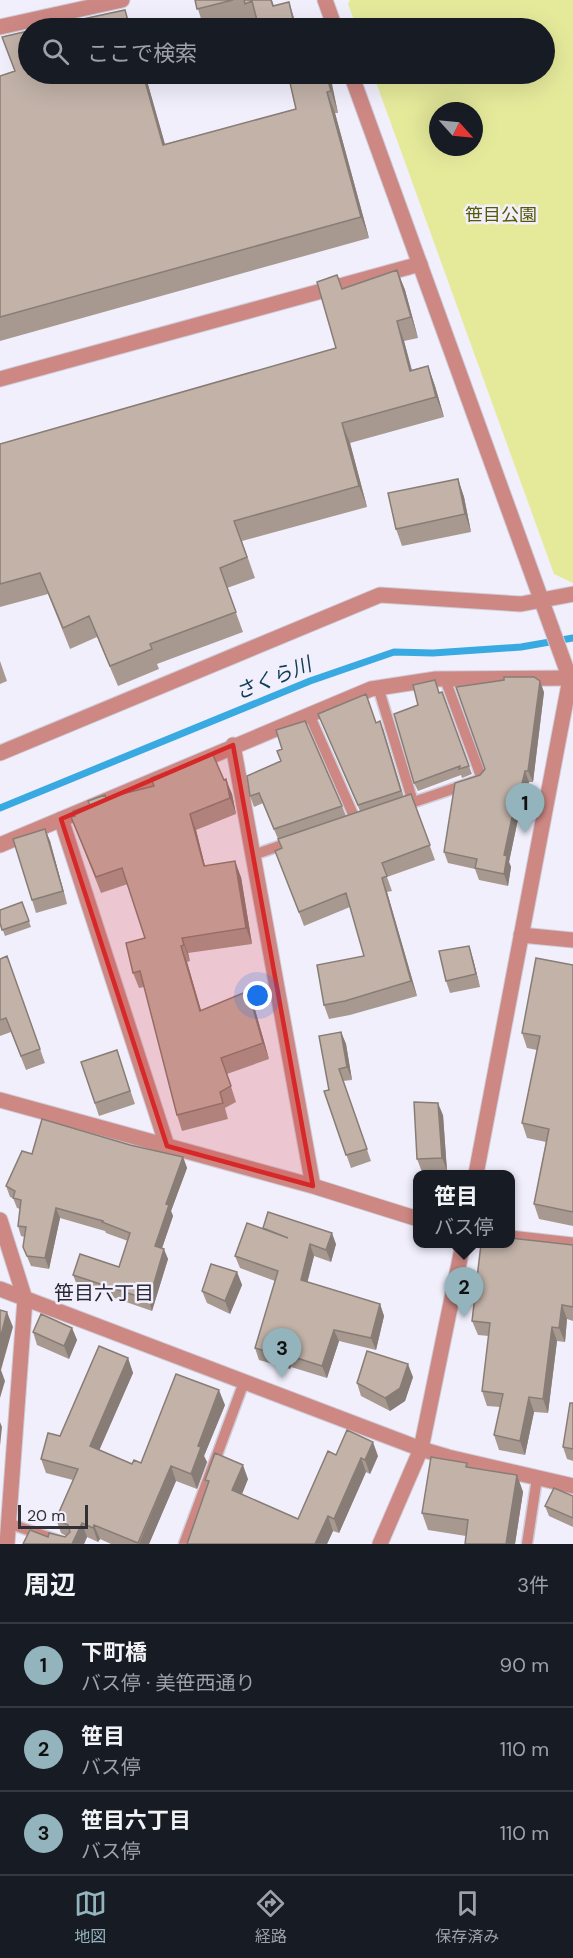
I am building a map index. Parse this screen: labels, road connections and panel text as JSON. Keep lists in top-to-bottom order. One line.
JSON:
{"districts":["笹目六丁目"],"water":["さくら川"],"parks":["笹目公園"],"scale_bar":"20 m","north":"bottom right","page":{"search":"ここで検索","pins":["1","2","3"],"popup":["笹目","バス停"],"scale":"20 m","heading":["周辺","3件"],"list":[{"mark":"1","name":"下町橋","note":"バス停 · 美笹西通り","value":"90 m"},{"mark":"2","name":"笹目","note":"バス停","value":"110 m"},{"mark":"3","name":"笹目六丁目","note":"バス停","value":"110 m"}],"nav":["地図","経路","保存済み"]}}
